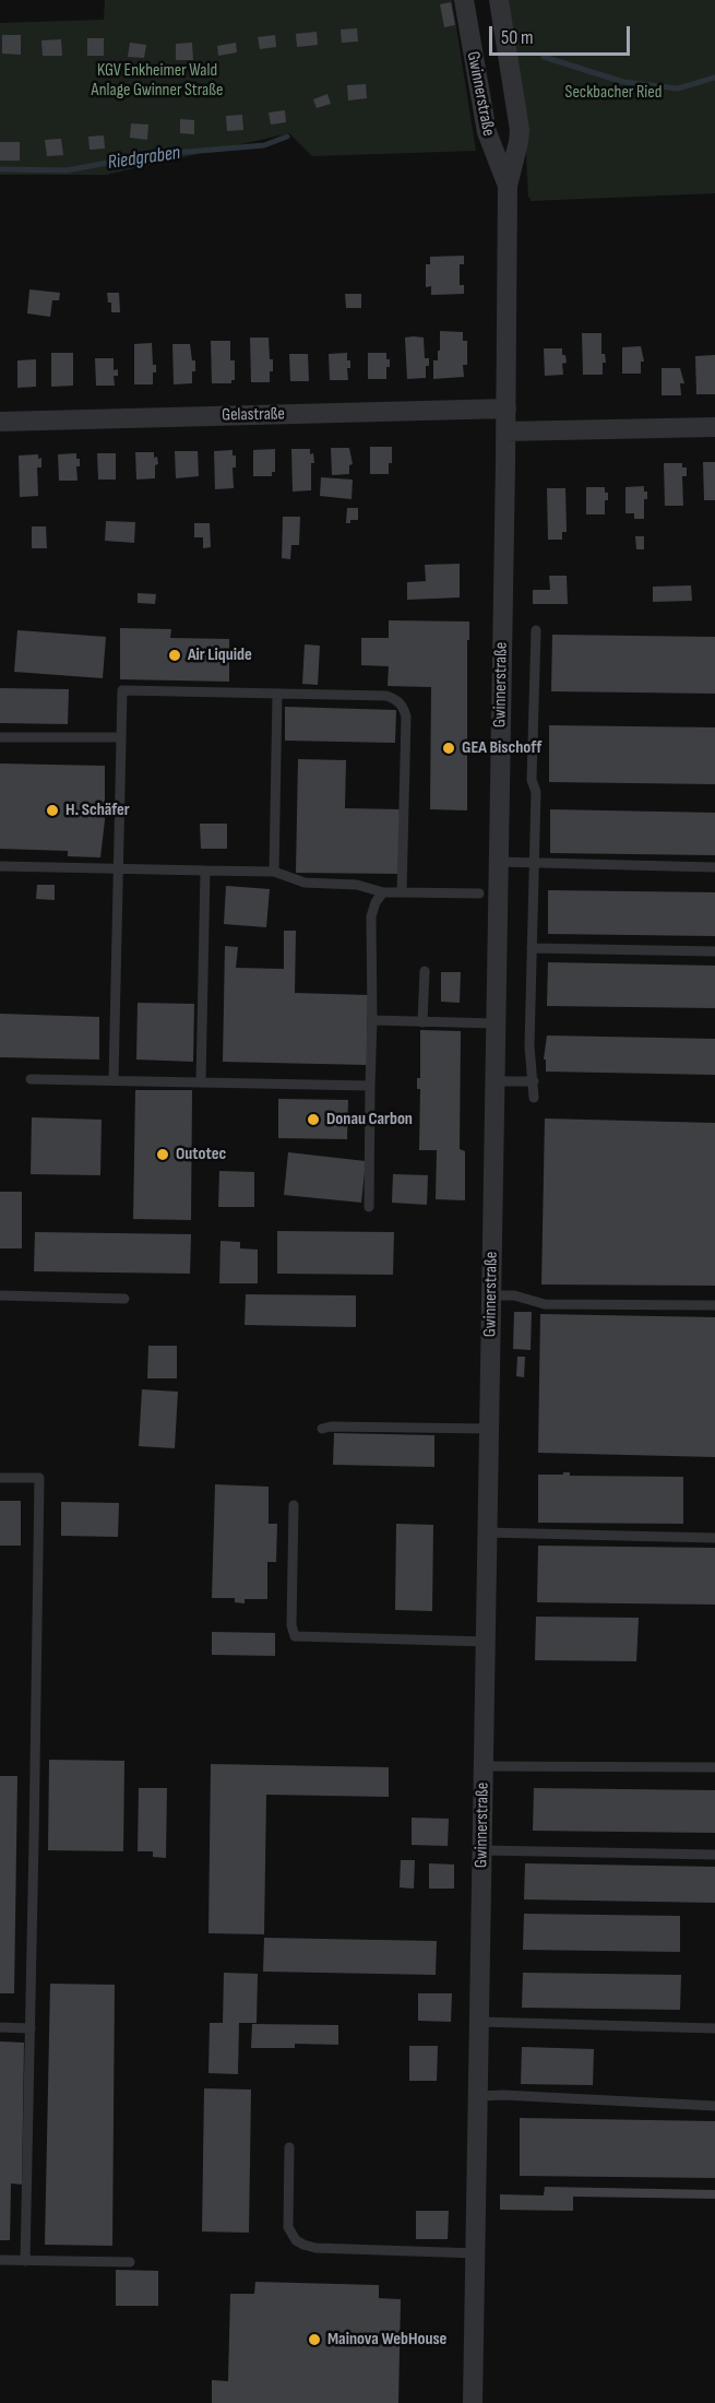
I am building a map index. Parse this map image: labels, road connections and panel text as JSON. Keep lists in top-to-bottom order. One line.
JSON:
{"streets":{"street":["Gwinnerstraße","Gelastraße"]},"crossings":[["Gwinnerstraße","Gelastraße"]],"water":["Riedgraben"],"parks":["KGV Enkheimer Wald Anlage Gwinner Straße","Seckbacher Ried"],"places":["Air Liquide","GEA Bischoff","H. Schäfer","Donau Carbon","Outotec","Mainova WebHouse"],"scale_bar":"50 m"}
